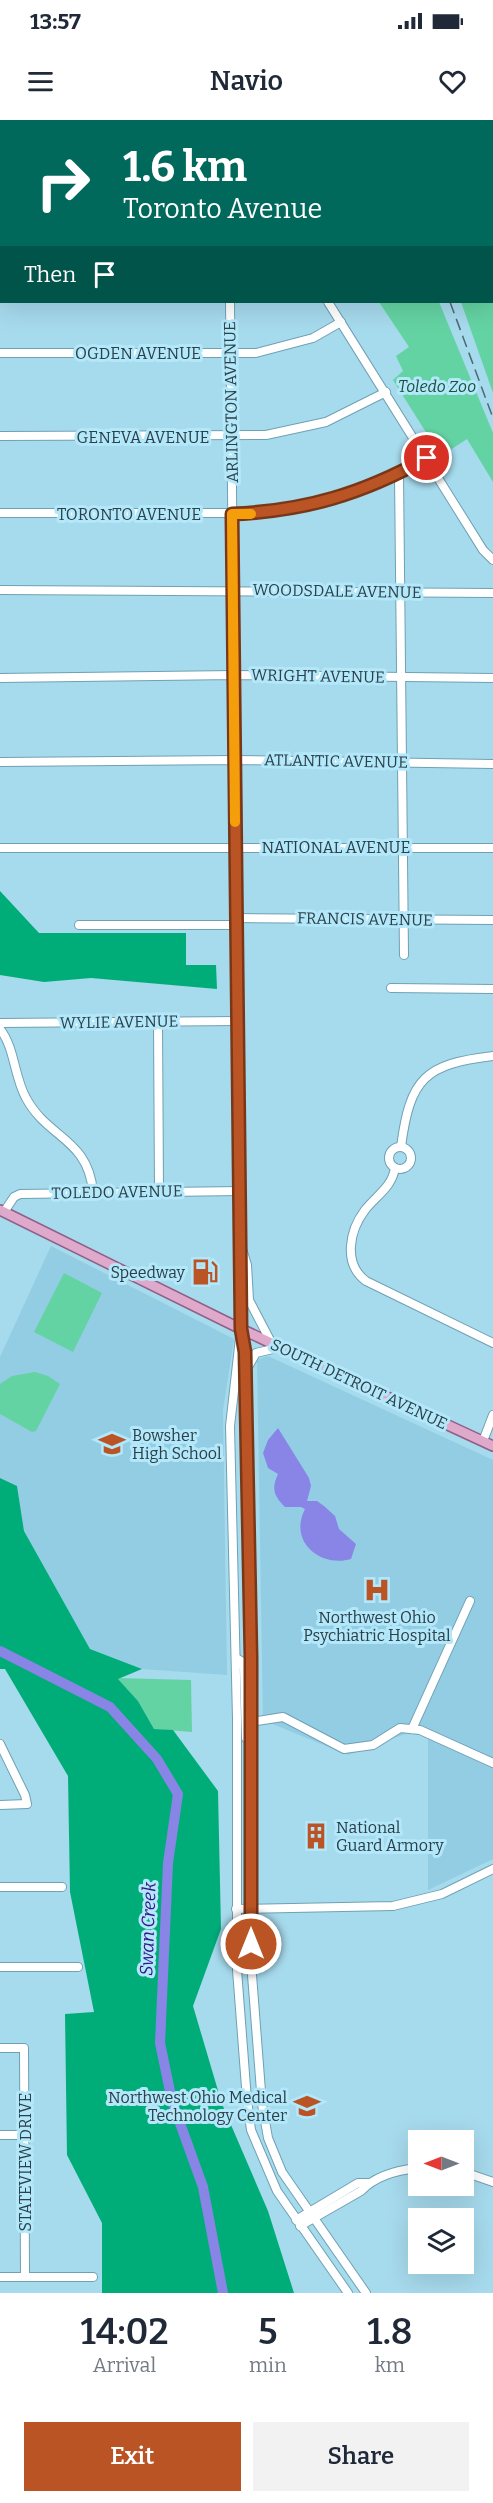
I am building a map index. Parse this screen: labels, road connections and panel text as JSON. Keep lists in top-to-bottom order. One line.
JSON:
{"streets":{"main road":["SOUTH DETROIT AVENUE"],"street":["OGDEN AVENUE","ARLINGTON AVENUE","GENEVA AVENUE","TORONTO AVENUE","WOODSDALE AVENUE","WRIGHT AVENUE","ATLANTIC AVENUE","NATIONAL AVENUE","FRANCIS AVENUE","WYLIE AVENUE","TOLEDO AVENUE","STATEVIEW DRIVE"]},"crossings":[["OGDEN AVENUE","ARLINGTON AVENUE"],["ARLINGTON AVENUE","GENEVA AVENUE"],["ARLINGTON AVENUE","TORONTO AVENUE"],["ARLINGTON AVENUE","WOODSDALE AVENUE"],["ARLINGTON AVENUE","WRIGHT AVENUE"],["ARLINGTON AVENUE","ATLANTIC AVENUE"],["ARLINGTON AVENUE","NATIONAL AVENUE"],["ARLINGTON AVENUE","FRANCIS AVENUE"],["ARLINGTON AVENUE","WYLIE AVENUE"],["ARLINGTON AVENUE","TOLEDO AVENUE"],["ARLINGTON AVENUE","SOUTH DETROIT AVENUE"],["TOLEDO AVENUE","SOUTH DETROIT AVENUE"]],"water":["Swan Creek"],"parks":["Toledo Zoo"],"places":{"fuel station":["Speedway"],"school or university":["Bowsher High School","Northwest Ohio Medical Technology Center"],"hospital":["Northwest Ohio Psychiatric Hospital"],"building":["National Guard Armory"]},"north":"left","page":{"status":"13:57","header":"Navio","turn":["1.6 km","Toronto Avenue"],"then":"Then","eta":["14:02","Arrival","5","min","1.8","km"],"buttons":["Exit","Share"]}}
